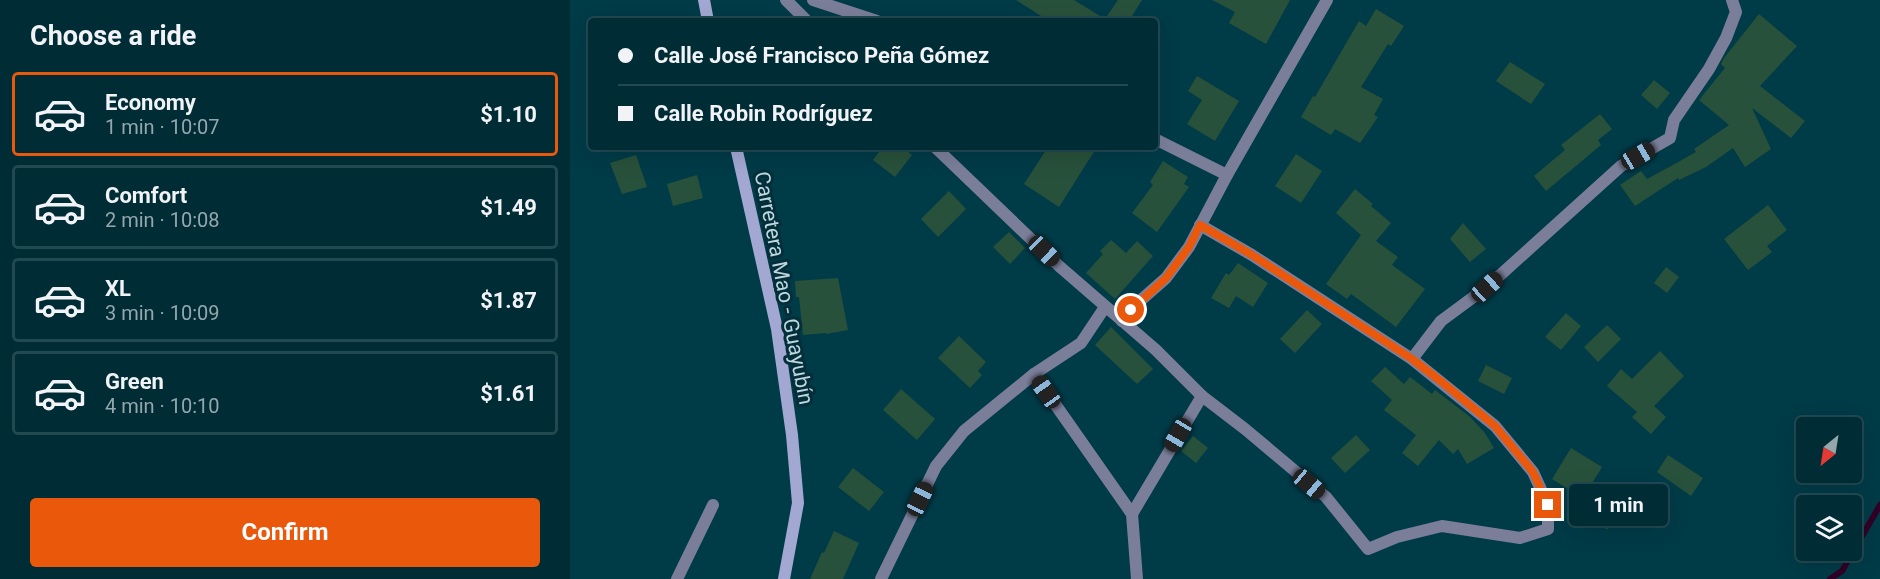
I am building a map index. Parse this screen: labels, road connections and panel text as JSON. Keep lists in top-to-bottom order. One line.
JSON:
{"streets":{"main road":["Carretera Mao - Guayubín"]},"north":"bottom left","page":{"heading":"Choose a ride","banner":["Calle José Francisco Peña Gómez","Calle Robin Rodríguez"],"list":[{"name":"Economy","note":"1 min · 10:07","value":"$1.10"},{"name":"Comfort","note":"2 min · 10:08","value":"$1.49"},{"name":"XL","note":"3 min · 10:09","value":"$1.87"},{"name":"Green","note":"4 min · 10:10","value":"$1.61"}],"bubble":"1 min","buttons":"Confirm"}}
